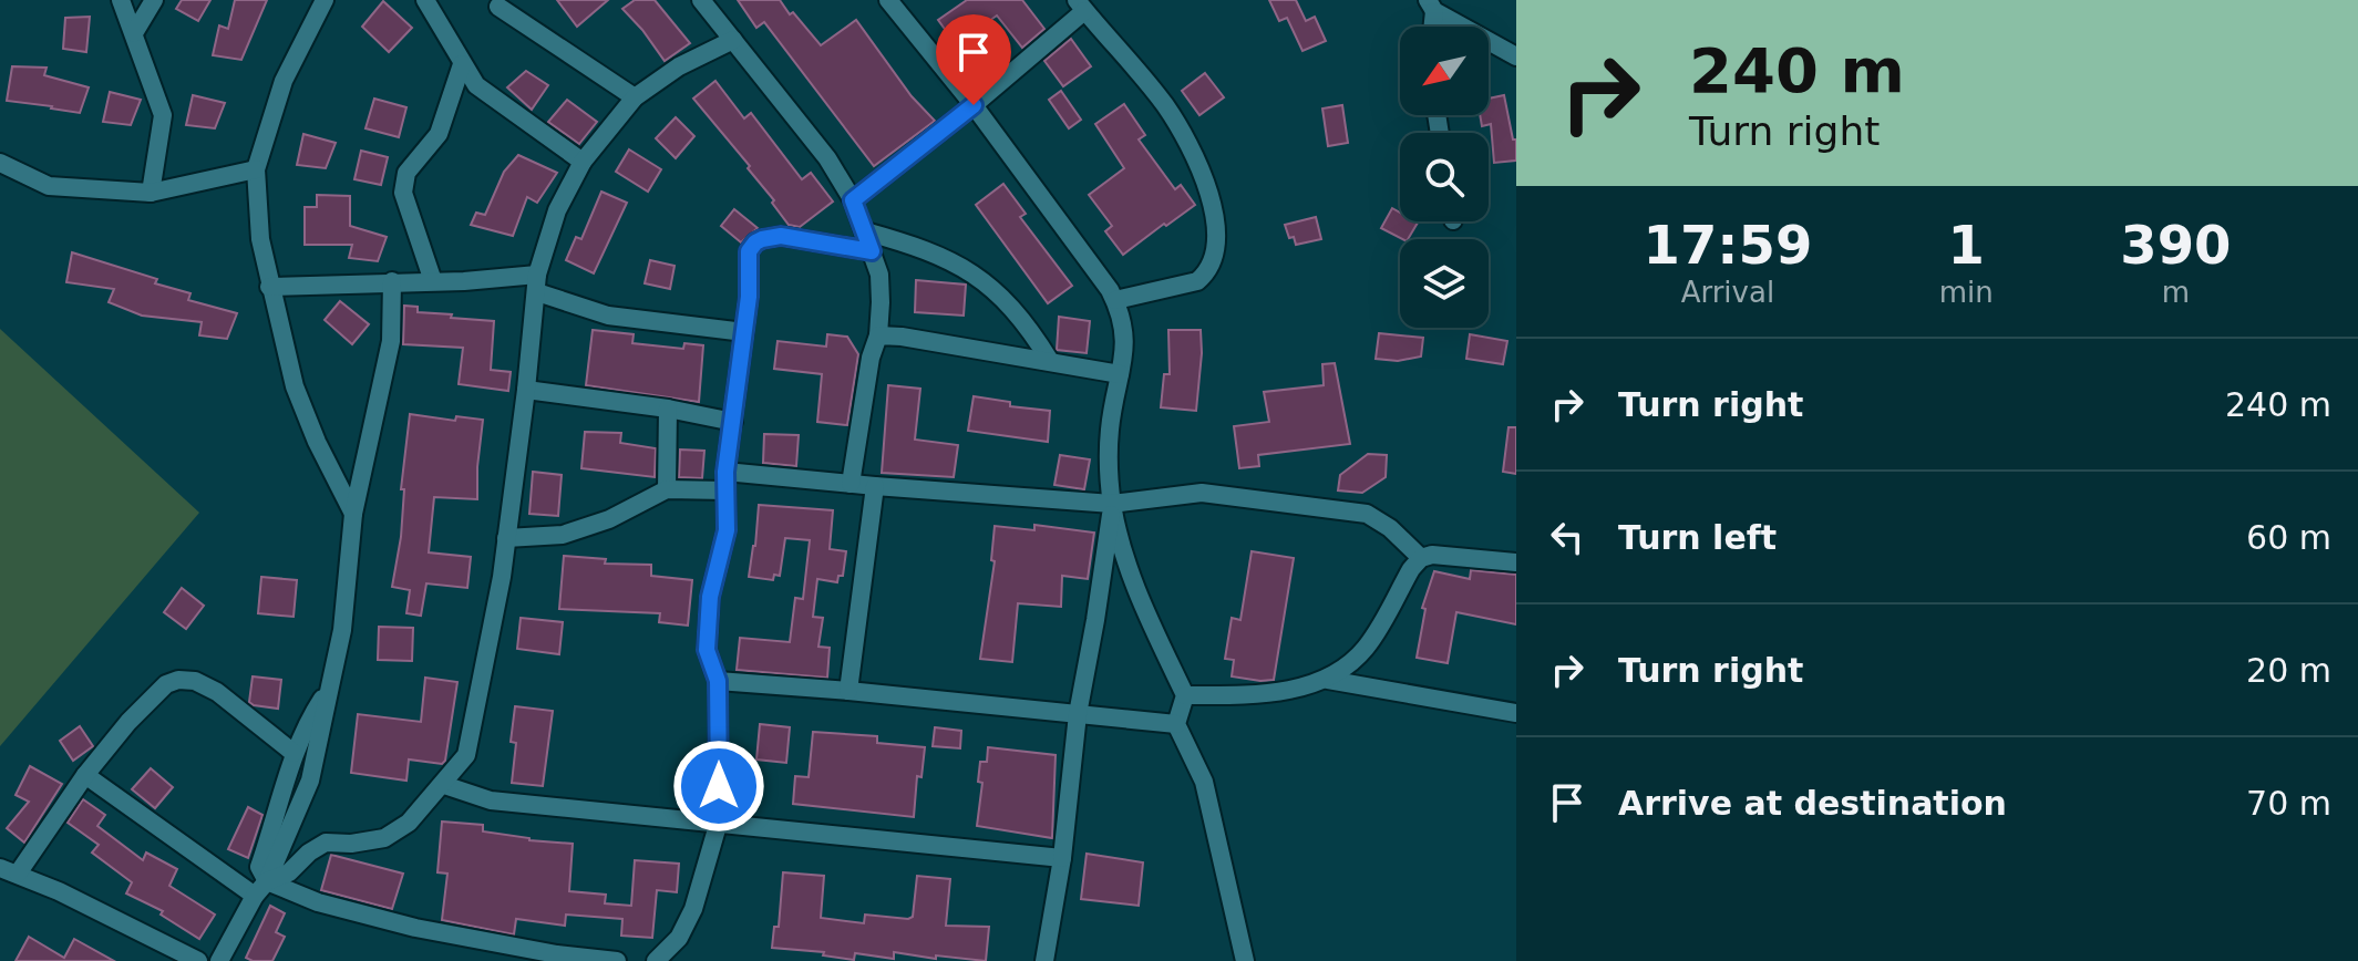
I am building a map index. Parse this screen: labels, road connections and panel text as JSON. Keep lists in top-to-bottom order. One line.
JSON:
{"north":"bottom left","page":{"turn":["240 m","Turn right"],"eta":["17:59","Arrival","1","min","390","m"],"list":[{"name":"Turn right","value":"240 m"},{"name":"Turn left","value":"60 m"},{"name":"Turn right","value":"20 m"},{"name":"Arrive at destination","value":"70 m"}]}}
